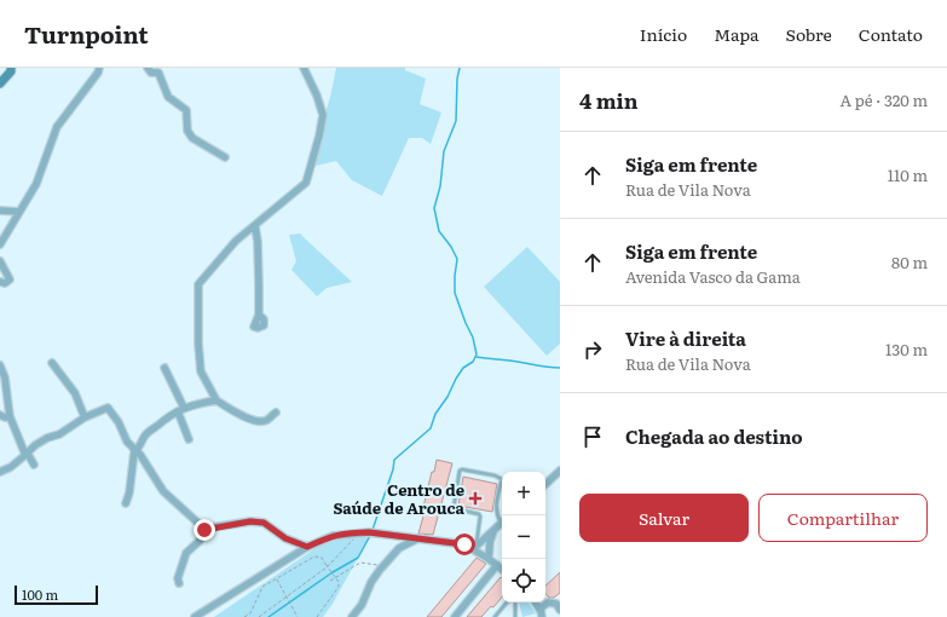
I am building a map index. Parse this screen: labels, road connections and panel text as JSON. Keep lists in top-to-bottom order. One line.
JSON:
{"places":{"health":["Centro de Saúde de Arouca"]},"scale_bar":"100 m","page":{"header":"Turnpoint","nav":["Início","Mapa","Sobre","Contato"],"heading":["4 min","A pé · 320 m"],"list":[["Siga em frente","Rua de Vila Nova","110 m"],["Siga em frente","Avenida Vasco da Gama","80 m"],["Vire à direita","Rua de Vila Nova","130 m"],"Chegada ao destino"],"map_buttons":["+","−"],"buttons":["Salvar","Compartilhar"],"scale":"100 m"}}
